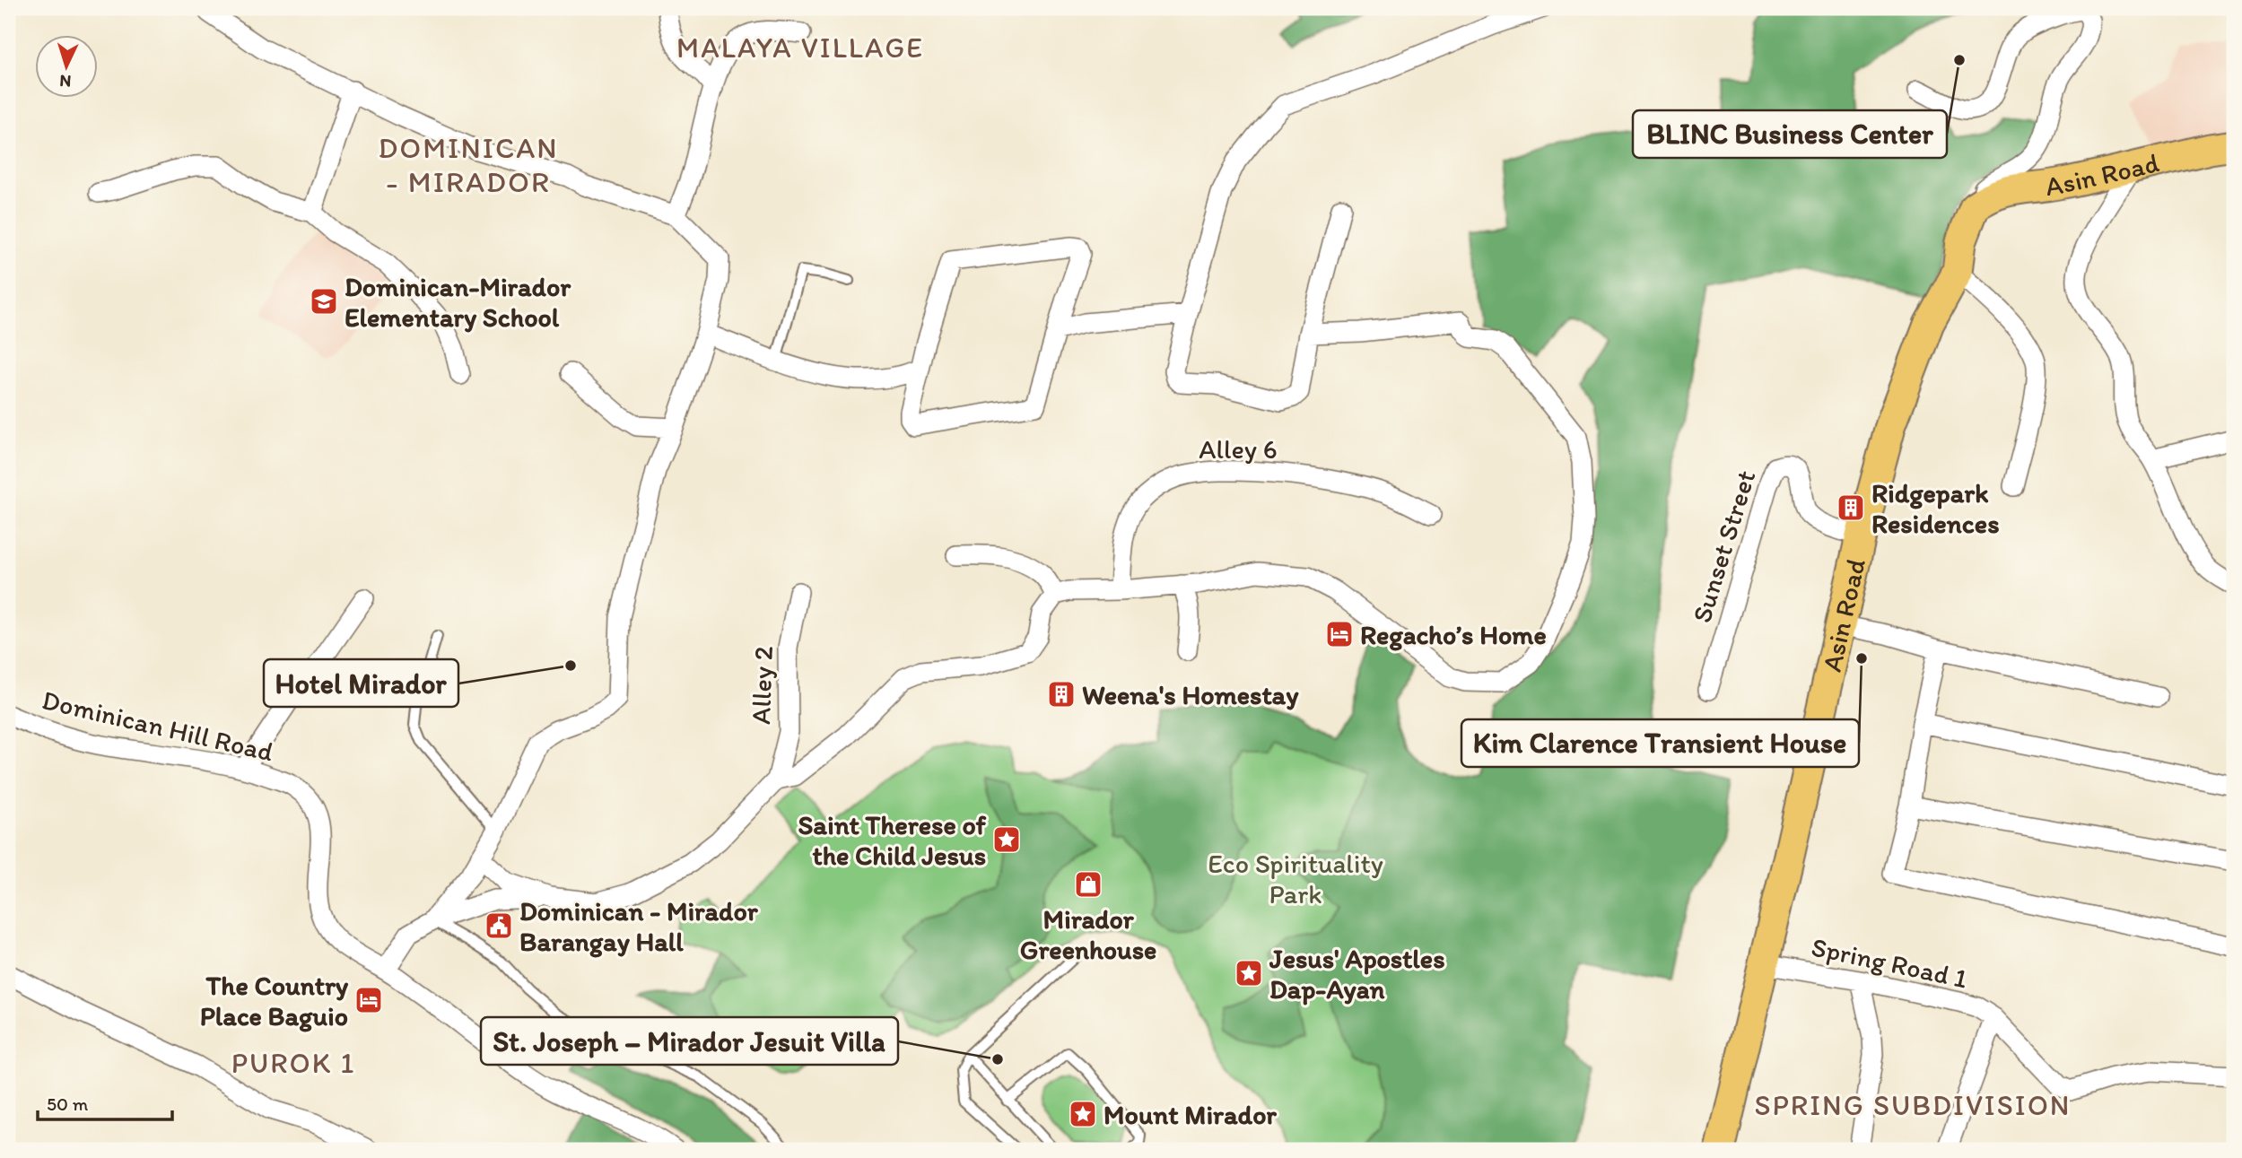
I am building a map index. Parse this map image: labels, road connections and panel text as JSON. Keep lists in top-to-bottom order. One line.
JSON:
{"streets":{"main road":["Asin Road"],"street":["Alley 6","Sunset Street","Alley 2","Dominican Hill Road","Spring Road 1"]},"crossings":[["Asin Road","Sunset Street"],["Asin Road","Spring Road 1"]],"districts":["MALAYA VILLAGE","DOMINICAN - MIRADOR","PUROK 1","SPRING SUBDIVISION"],"parks":["Eco Spirituality Park"],"places":{"other":["BLINC Business Center","Kim Clarence Transient House","Hotel Mirador","St. Joseph – Mirador Jesuit Villa"],"school or university":["Dominican-Mirador Elementary School"],"building":["Ridgepark Residences","Weena's Homestay"],"hotel":["Regacho’s Home","The Country Place Baguio"],"place":["Saint Therese of the Child Jesus","Jesus' Apostles Dap-Ayan","Mount Mirador"],"shop":["Mirador Greenhouse"],"public building":["Dominican - Mirador Barangay Hall"]},"scale_bar":"50 m","north":"bottom"}
